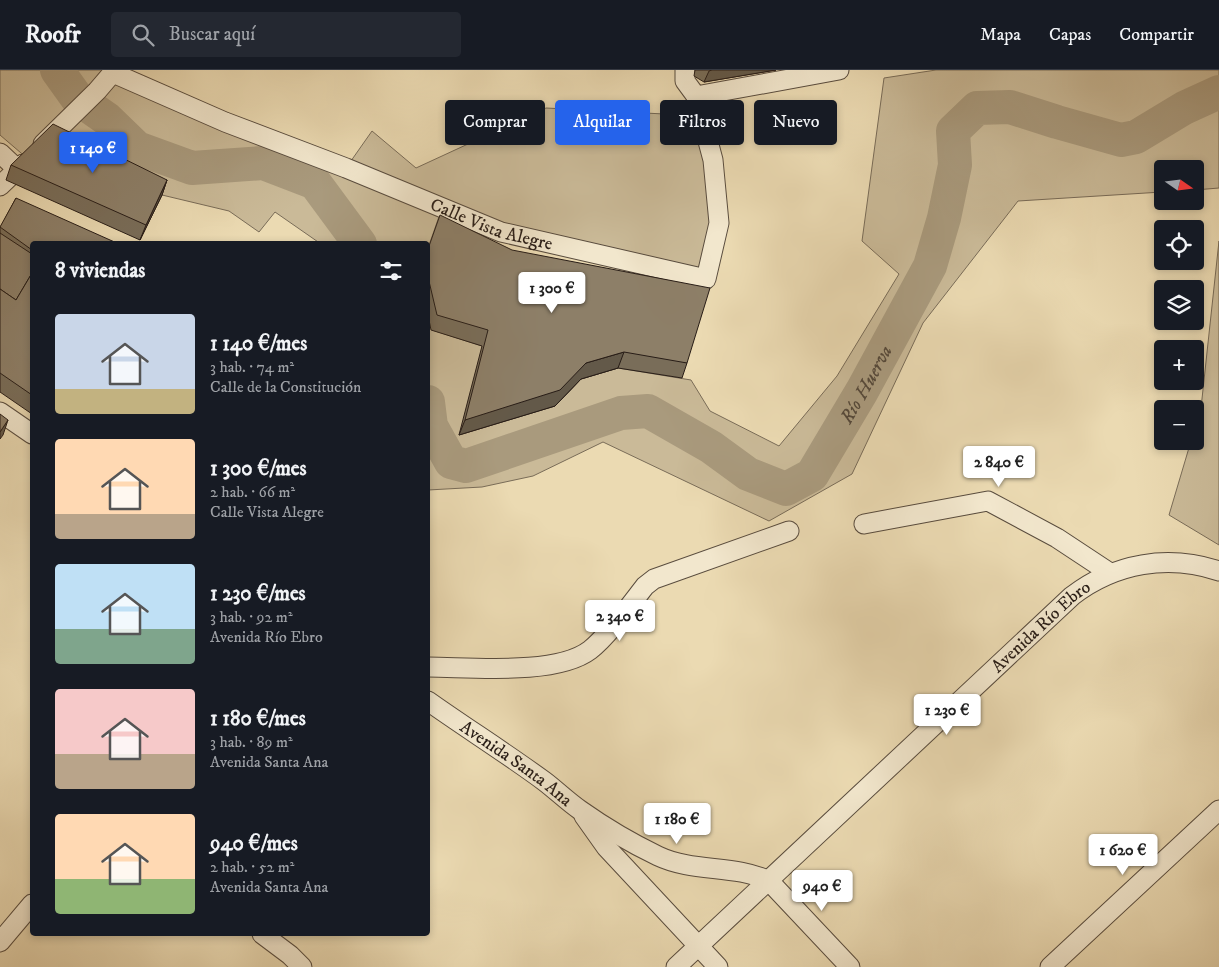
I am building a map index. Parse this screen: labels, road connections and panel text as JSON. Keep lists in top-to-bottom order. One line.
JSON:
{"streets":{"street":["Calle Vista Alegre","Avenida Río Ebro","Avenida Santa Ana"]},"crossings":[["Avenida Río Ebro","Avenida Santa Ana"]],"water":["Río Huerva"],"north":"right","page":{"header":"Roofr","search":"Buscar aquí","nav":["Mapa","Capas","Compartir"],"chip":["Comprar","Alquilar","Filtros","Nuevo"],"price":["1 140 €","1 300 €","2 840 €","2 340 €","1 230 €","1 180 €","1 620 €","940 €"],"map_buttons":["+","−"],"heading":"8 viviendas","list":[{"name":"1 140 €/mes","note":"3 hab. · 74 m² · Calle de la Constitución"},{"name":"1 300 €/mes","note":"2 hab. · 66 m² · Calle Vista Alegre"},{"name":"1 230 €/mes","note":"3 hab. · 92 m² · Avenida Río Ebro"},{"name":"1 180 €/mes","note":"3 hab. · 89 m² · Avenida Santa Ana"},{"name":"940 €/mes","note":"2 hab. · 52 m² · Avenida Santa Ana"}]}}
